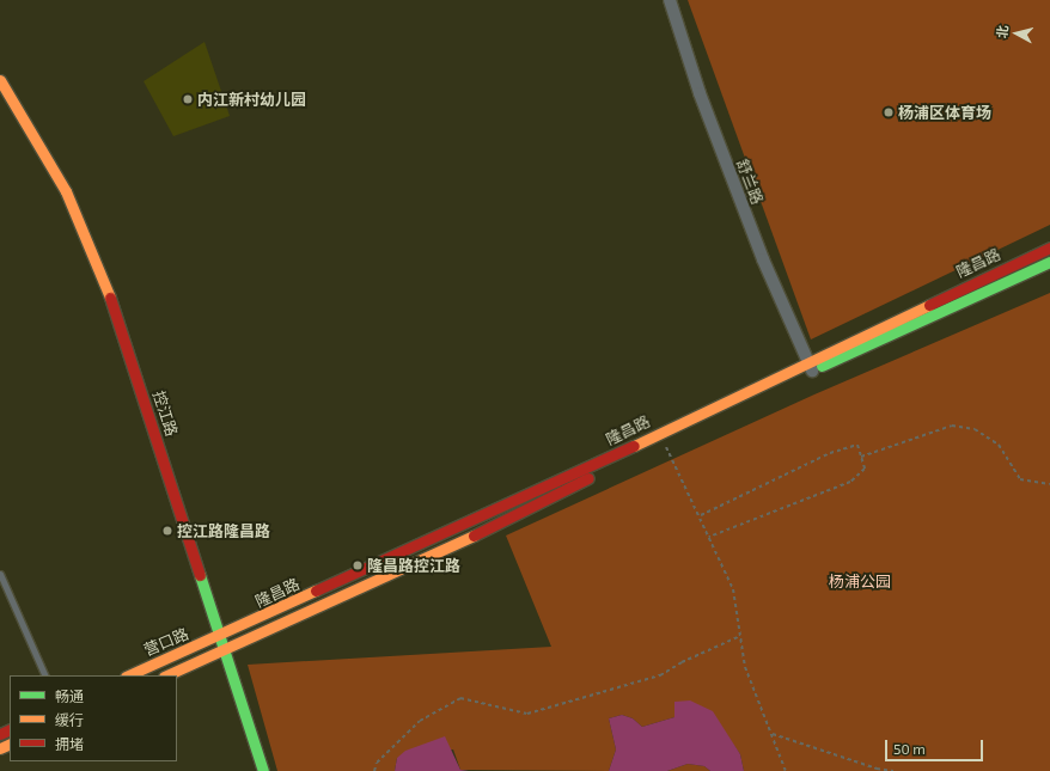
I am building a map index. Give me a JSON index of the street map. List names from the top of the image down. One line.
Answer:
{"streets":{"main road":["隆昌路","控江路","营口路"],"street":["舒兰路"]},"crossings":[["舒兰路","隆昌路"],["隆昌路","控江路"],["隆昌路","营口路"],["控江路","营口路"]],"parks":["杨浦公园"],"places":["内江新村幼儿园","杨浦区体育场","控江路隆昌路","隆昌路控江路"],"legend":["畅通","缓行","拥堵"],"scale_bar":"50 m","north":"left"}
